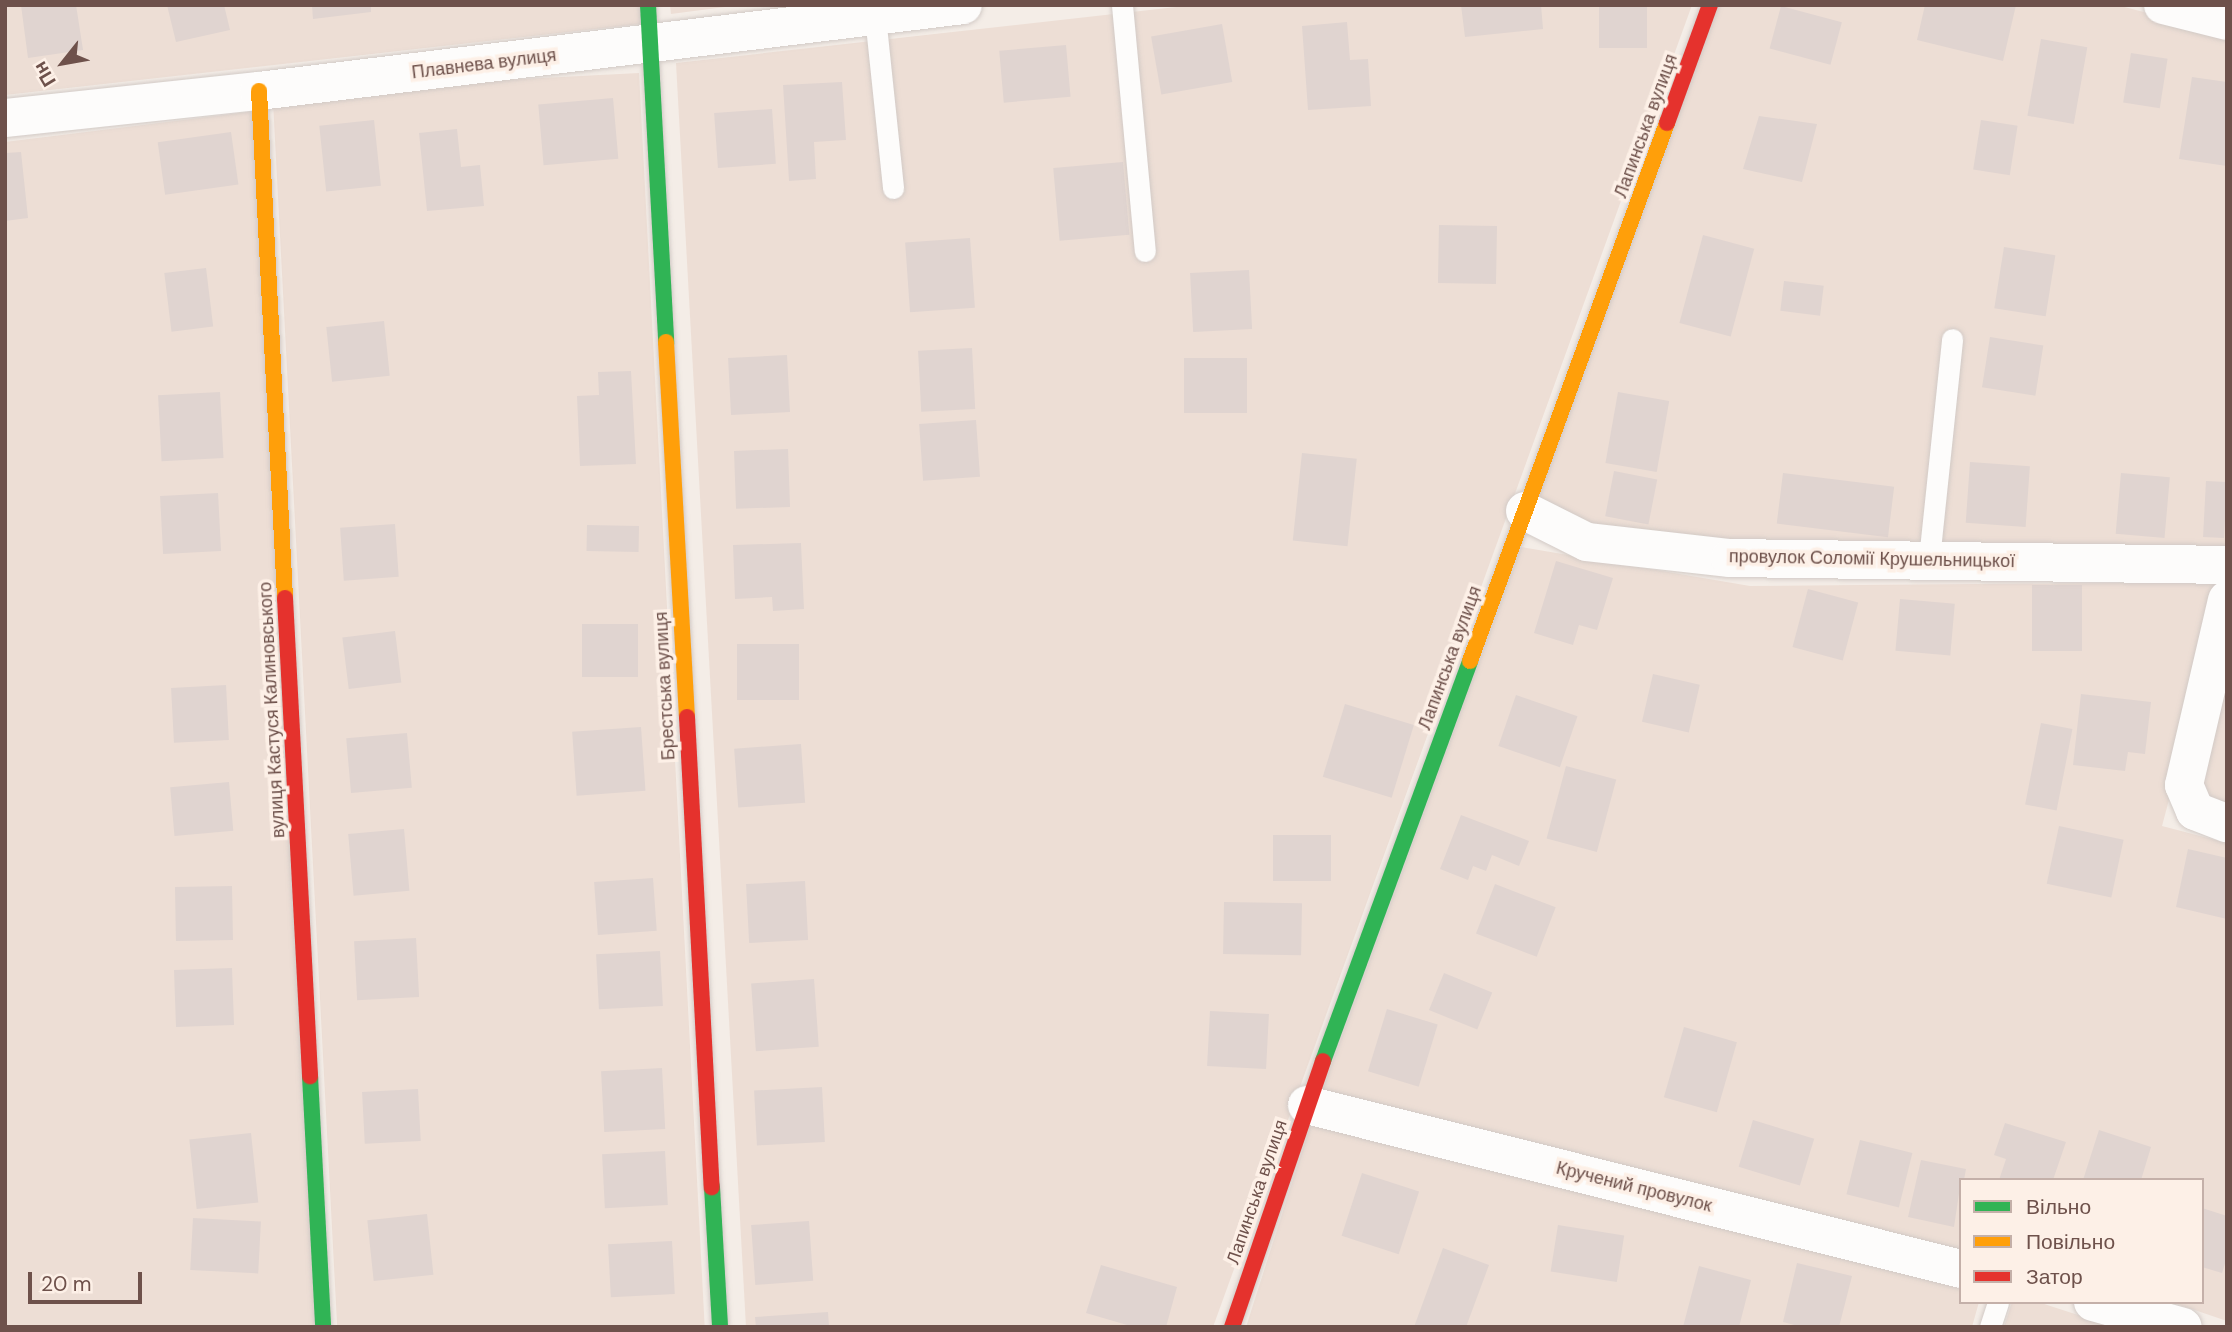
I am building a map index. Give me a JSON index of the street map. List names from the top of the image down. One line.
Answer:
{"streets":{"street":["Плавнева вулиця","Лапинська вулиця","провулок Соломії Крушельницької","Брестська вулиця","вулиця Кастуся Калиновського","Кручений провулок"]},"crossings":[["Плавнева вулиця","Брестська вулиця"],["Плавнева вулиця","вулиця Кастуся Калиновського"],["Лапинська вулиця","провулок Соломії Крушельницької"],["Лапинська вулиця","Кручений провулок"]],"legend":["Вільно","Повільно","Затор"],"scale_bar":"20 m","north":"bottom left"}
